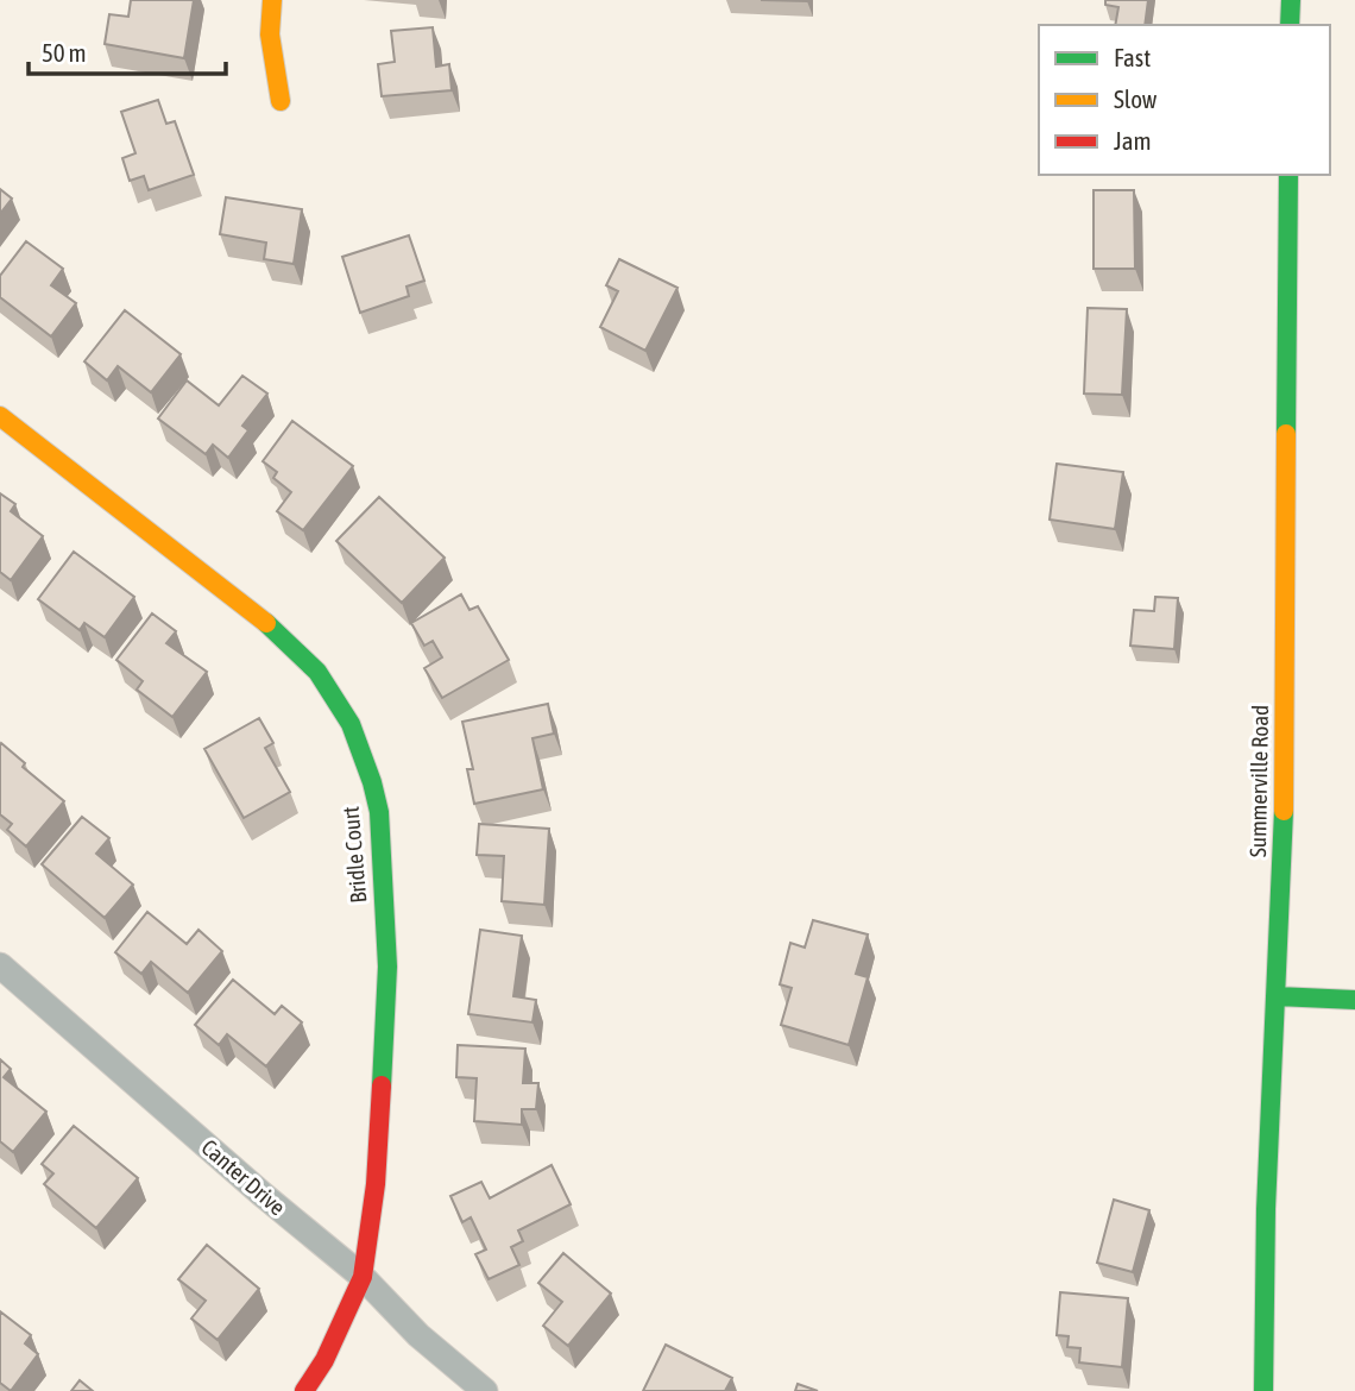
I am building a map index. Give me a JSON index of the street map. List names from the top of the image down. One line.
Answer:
{"streets":{"street":["Summerville Road","Bridle Court","Canter Drive"]},"crossings":[["Bridle Court","Canter Drive"]],"legend":["Fast","Slow","Jam"],"scale_bar":"50 m"}
